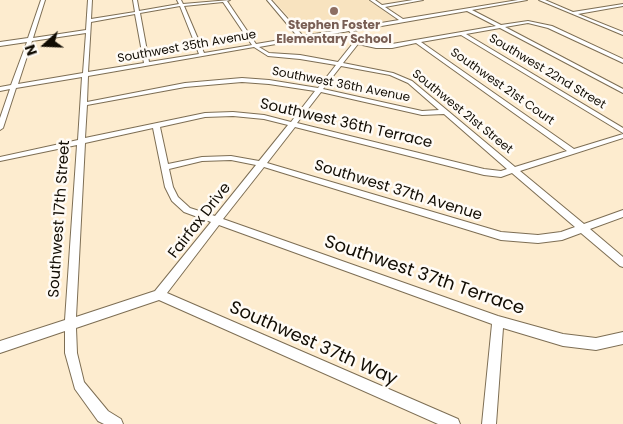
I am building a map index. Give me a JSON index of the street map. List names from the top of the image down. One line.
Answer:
{"streets":{"street":["Southwest 35th Avenue","Southwest 22nd Street","Southwest 36th Avenue","Southwest 21st Court","Southwest 21st Street","Southwest 36th Terrace","Southwest 37th Avenue","Southwest 17th Street","Fairfax Drive","Southwest 37th Terrace","Southwest 37th Way"]},"crossings":[["Southwest 35th Avenue","Southwest 21st Street"],["Southwest 35th Avenue","Southwest 17th Street"],["Southwest 36th Avenue","Southwest 21st Street"],["Southwest 36th Avenue","Southwest 17th Street"],["Southwest 36th Avenue","Fairfax Drive"],["Southwest 21st Court","Southwest 36th Terrace"],["Southwest 21st Street","Southwest 36th Terrace"],["Southwest 21st Street","Southwest 37th Avenue"],["Southwest 21st Street","Fairfax Drive"],["Southwest 36th Terrace","Southwest 17th Street"],["Southwest 36th Terrace","Fairfax Drive"],["Southwest 36th Terrace","Southwest 37th Terrace"],["Southwest 37th Avenue","Fairfax Drive"],["Southwest 37th Avenue","Southwest 37th Terrace"],["Fairfax Drive","Southwest 37th Terrace"],["Fairfax Drive","Southwest 37th Way"]],"places":["Stephen Foster Elementary School"],"north":"left"}
